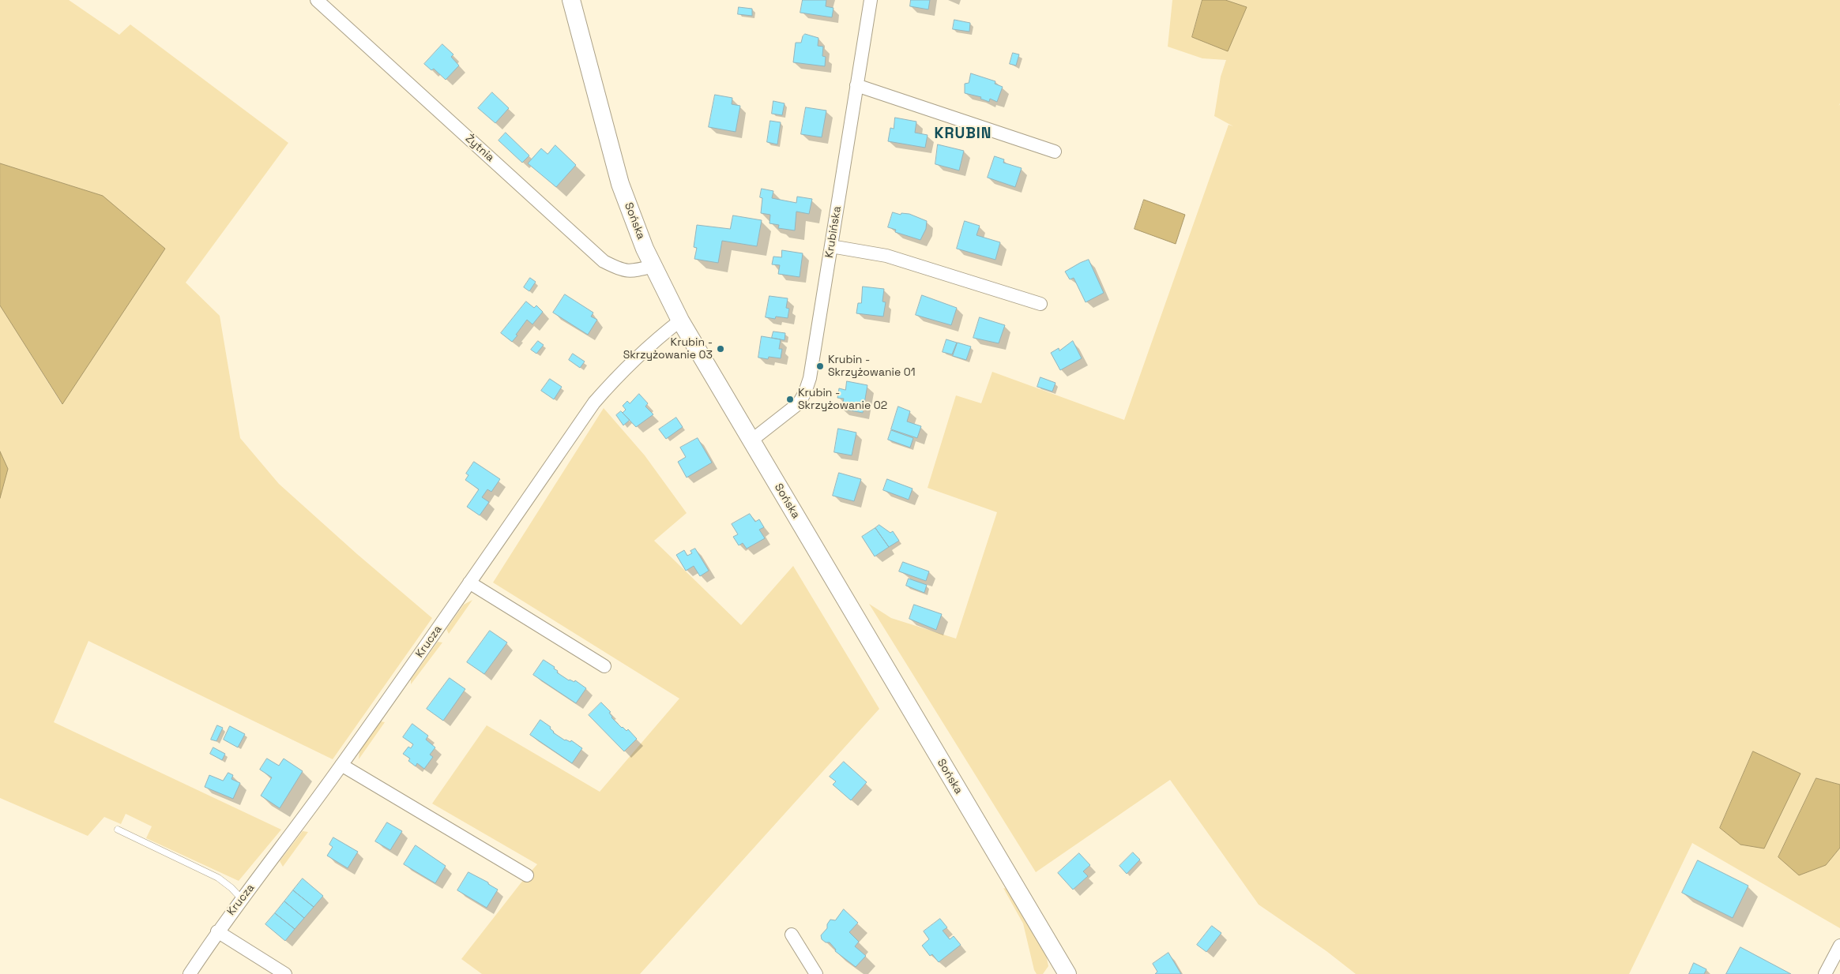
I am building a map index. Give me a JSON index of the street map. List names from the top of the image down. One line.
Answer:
{"streets":{"street":["Żytnia","Sońska","Krubińska","Krucza"]},"crossings":[["Żytnia","Sońska"],["Sońska","Krubińska"],["Sońska","Krucza"]],"districts":["KRUBIN"],"places":["Krubin - Skrzyżowanie 03","Krubin - Skrzyżowanie 01","Krubin - Skrzyżowanie 02"]}
